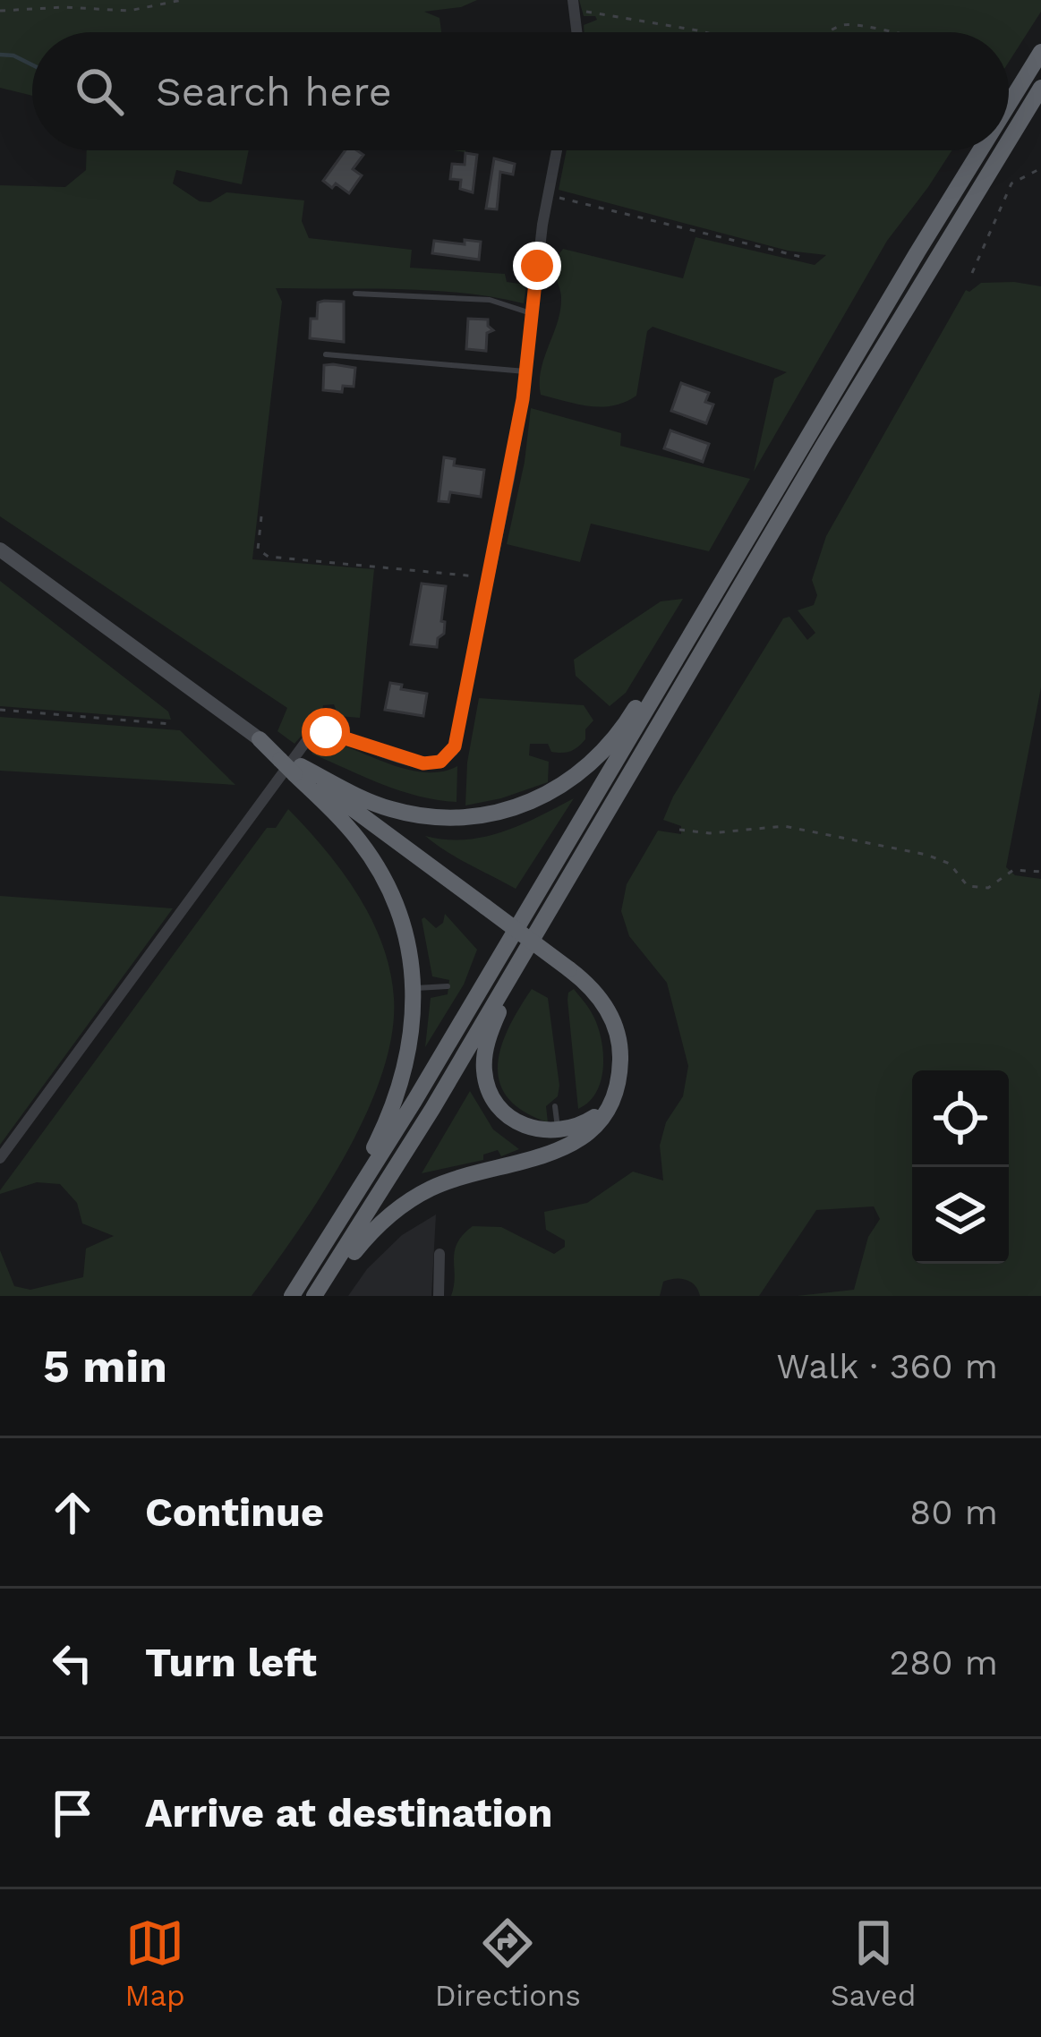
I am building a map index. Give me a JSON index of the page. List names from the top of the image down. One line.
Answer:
{"page":{"search":"Search here","heading":["5 min","Walk · 360 m"],"list":[["Continue","80 m"],["Turn left","280 m"],"Arrive at destination"],"nav":["Map","Directions","Saved"]}}
